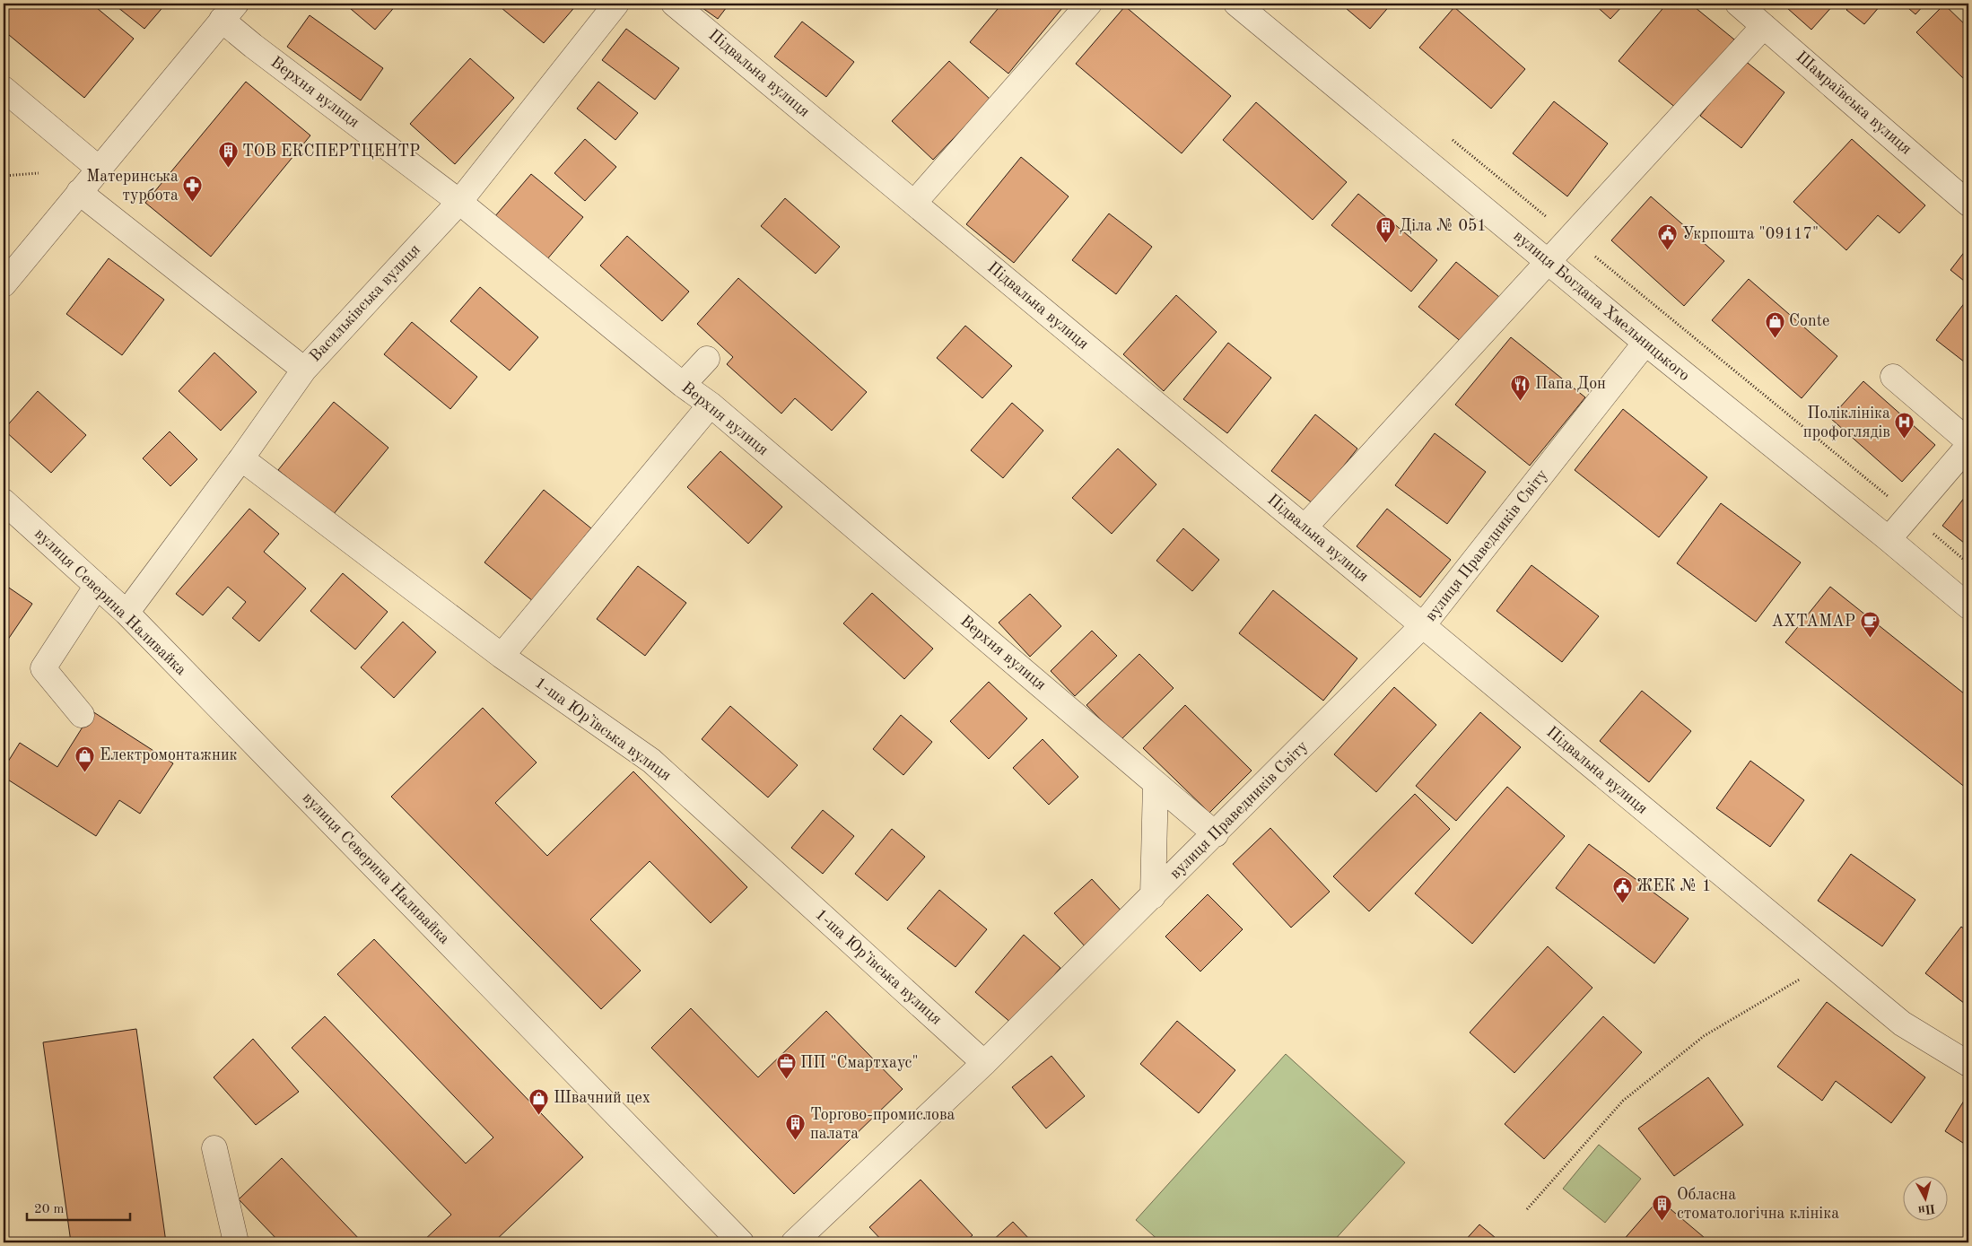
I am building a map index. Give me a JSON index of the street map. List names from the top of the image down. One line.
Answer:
{"streets":{"street":["Підвальна вулиця","Верхня вулиця","Шамраївська вулиця","Васильківська вулиця","вулиця Богдана Хмельницького","вулиця Праведників Світу","вулиця Северина Наливайка","1-ша Юрʼївська вулиця"]},"crossings":[["Підвальна вулиця","вулиця Праведників Світу"],["Верхня вулиця","Васильківська вулиця"],["Верхня вулиця","вулиця Праведників Світу"],["Васильківська вулиця","вулиця Северина Наливайка"],["Васильківська вулиця","1-ша Юрʼївська вулиця"],["вулиця Богдана Хмельницького","вулиця Праведників Світу"],["вулиця Праведників Світу","1-ша Юрʼївська вулиця"]],"places":{"building":["ТОВ ЕКСПЕРТЦЕНТР","Діла № 051","Торгово-промислова палата","Обласна стоматологічна клініка"],"pharmacy":["Материнська турбота"],"public building":["Укрпошта \"09117\"","ЖЕК № 1"],"shop":["Conte","Електромонтажник","Швачний цех"],"restaurant":["Папа Дон"],"hospital":["Поліклініка профоглядів"],"cafe":["АХТАМАР"],"office":["ПП \"Смартхаус\""]},"scale_bar":"20 m","north":"bottom"}
